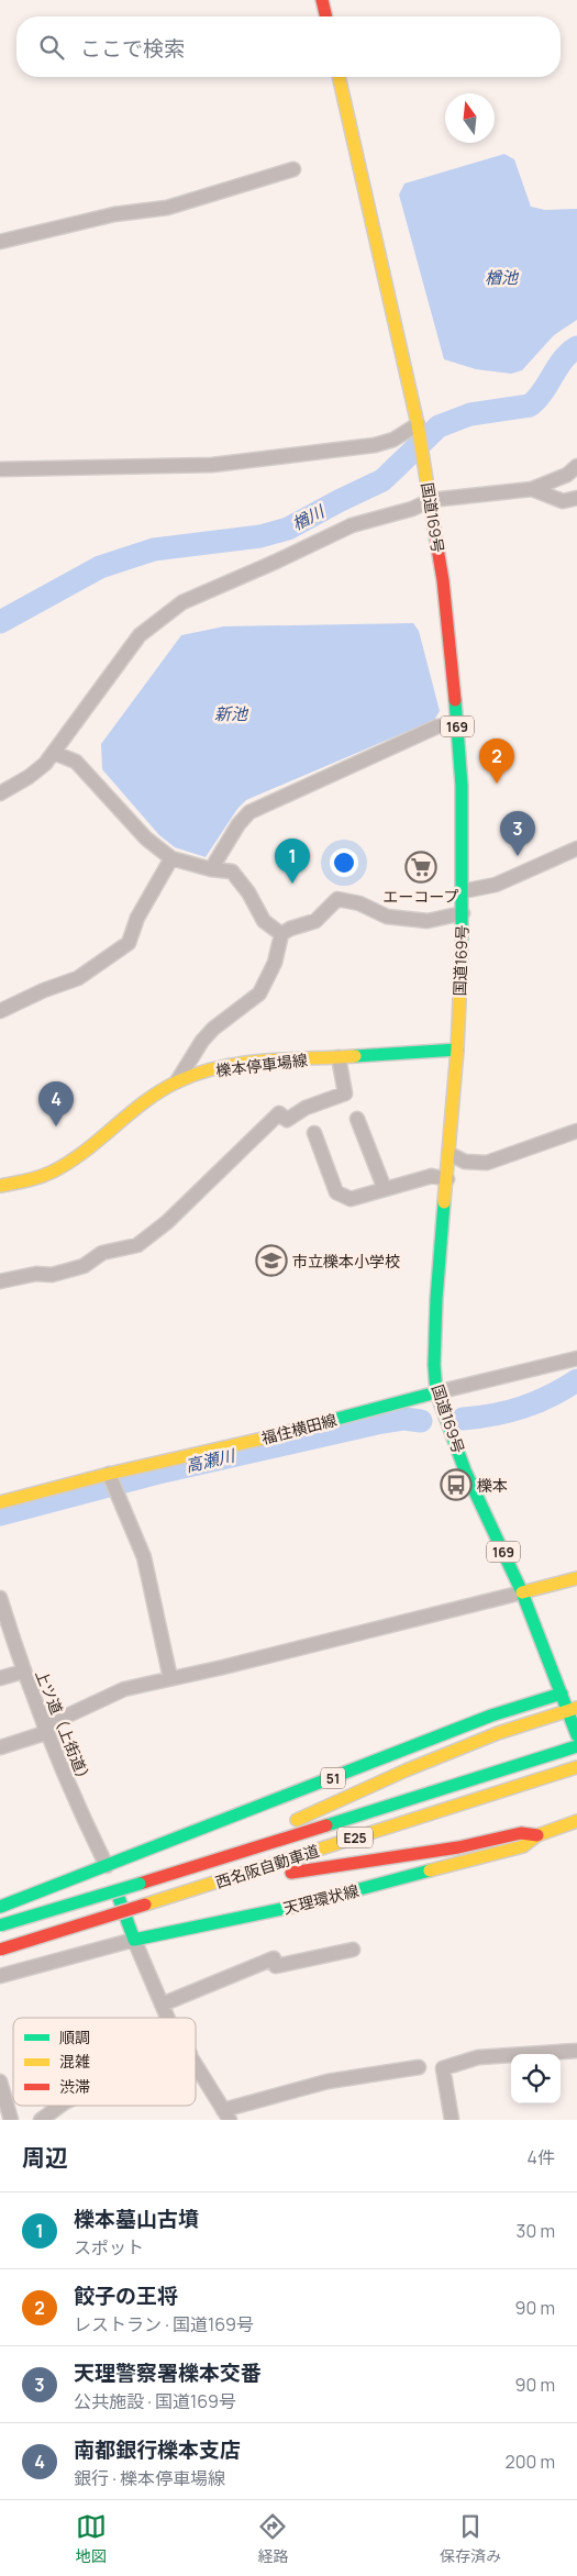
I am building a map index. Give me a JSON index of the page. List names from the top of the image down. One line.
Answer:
{"streets":{"main road":["国道169号","169","櫟本停車場線","福住横田線","51","E25","西名阪自動車道","天理環状線"],"street":["上ツ道（上街道）"]},"crossings":[["国道169号","櫟本停車場線"],["国道169号","福住横田線"],["国道169号","51"],["上ツ道（上街道）","51"]],"water":["楢池","楢川","新池","高瀬川"],"places":{"supermarket":["エーコープ"],"school or university":["市立櫟本小学校"],"bus stop":["櫟本"]},"legend":["順調","混雑","渋滞"],"north":"top","page":{"search":"ここで検索","pins":["2","3","1","4"],"heading":["周辺","4件"],"list":[{"mark":"1","name":"櫟本墓山古墳","note":"スポット","value":"30 m"},{"mark":"2","name":"餃子の王将","note":"レストラン · 国道169号","value":"90 m"},{"mark":"3","name":"天理警察署櫟本交番","note":"公共施設 · 国道169号","value":"90 m"},{"mark":"4","name":"南都銀行櫟本支店","note":"銀行 · 櫟本停車場線","value":"200 m"}],"nav":["地図","経路","保存済み"]}}
